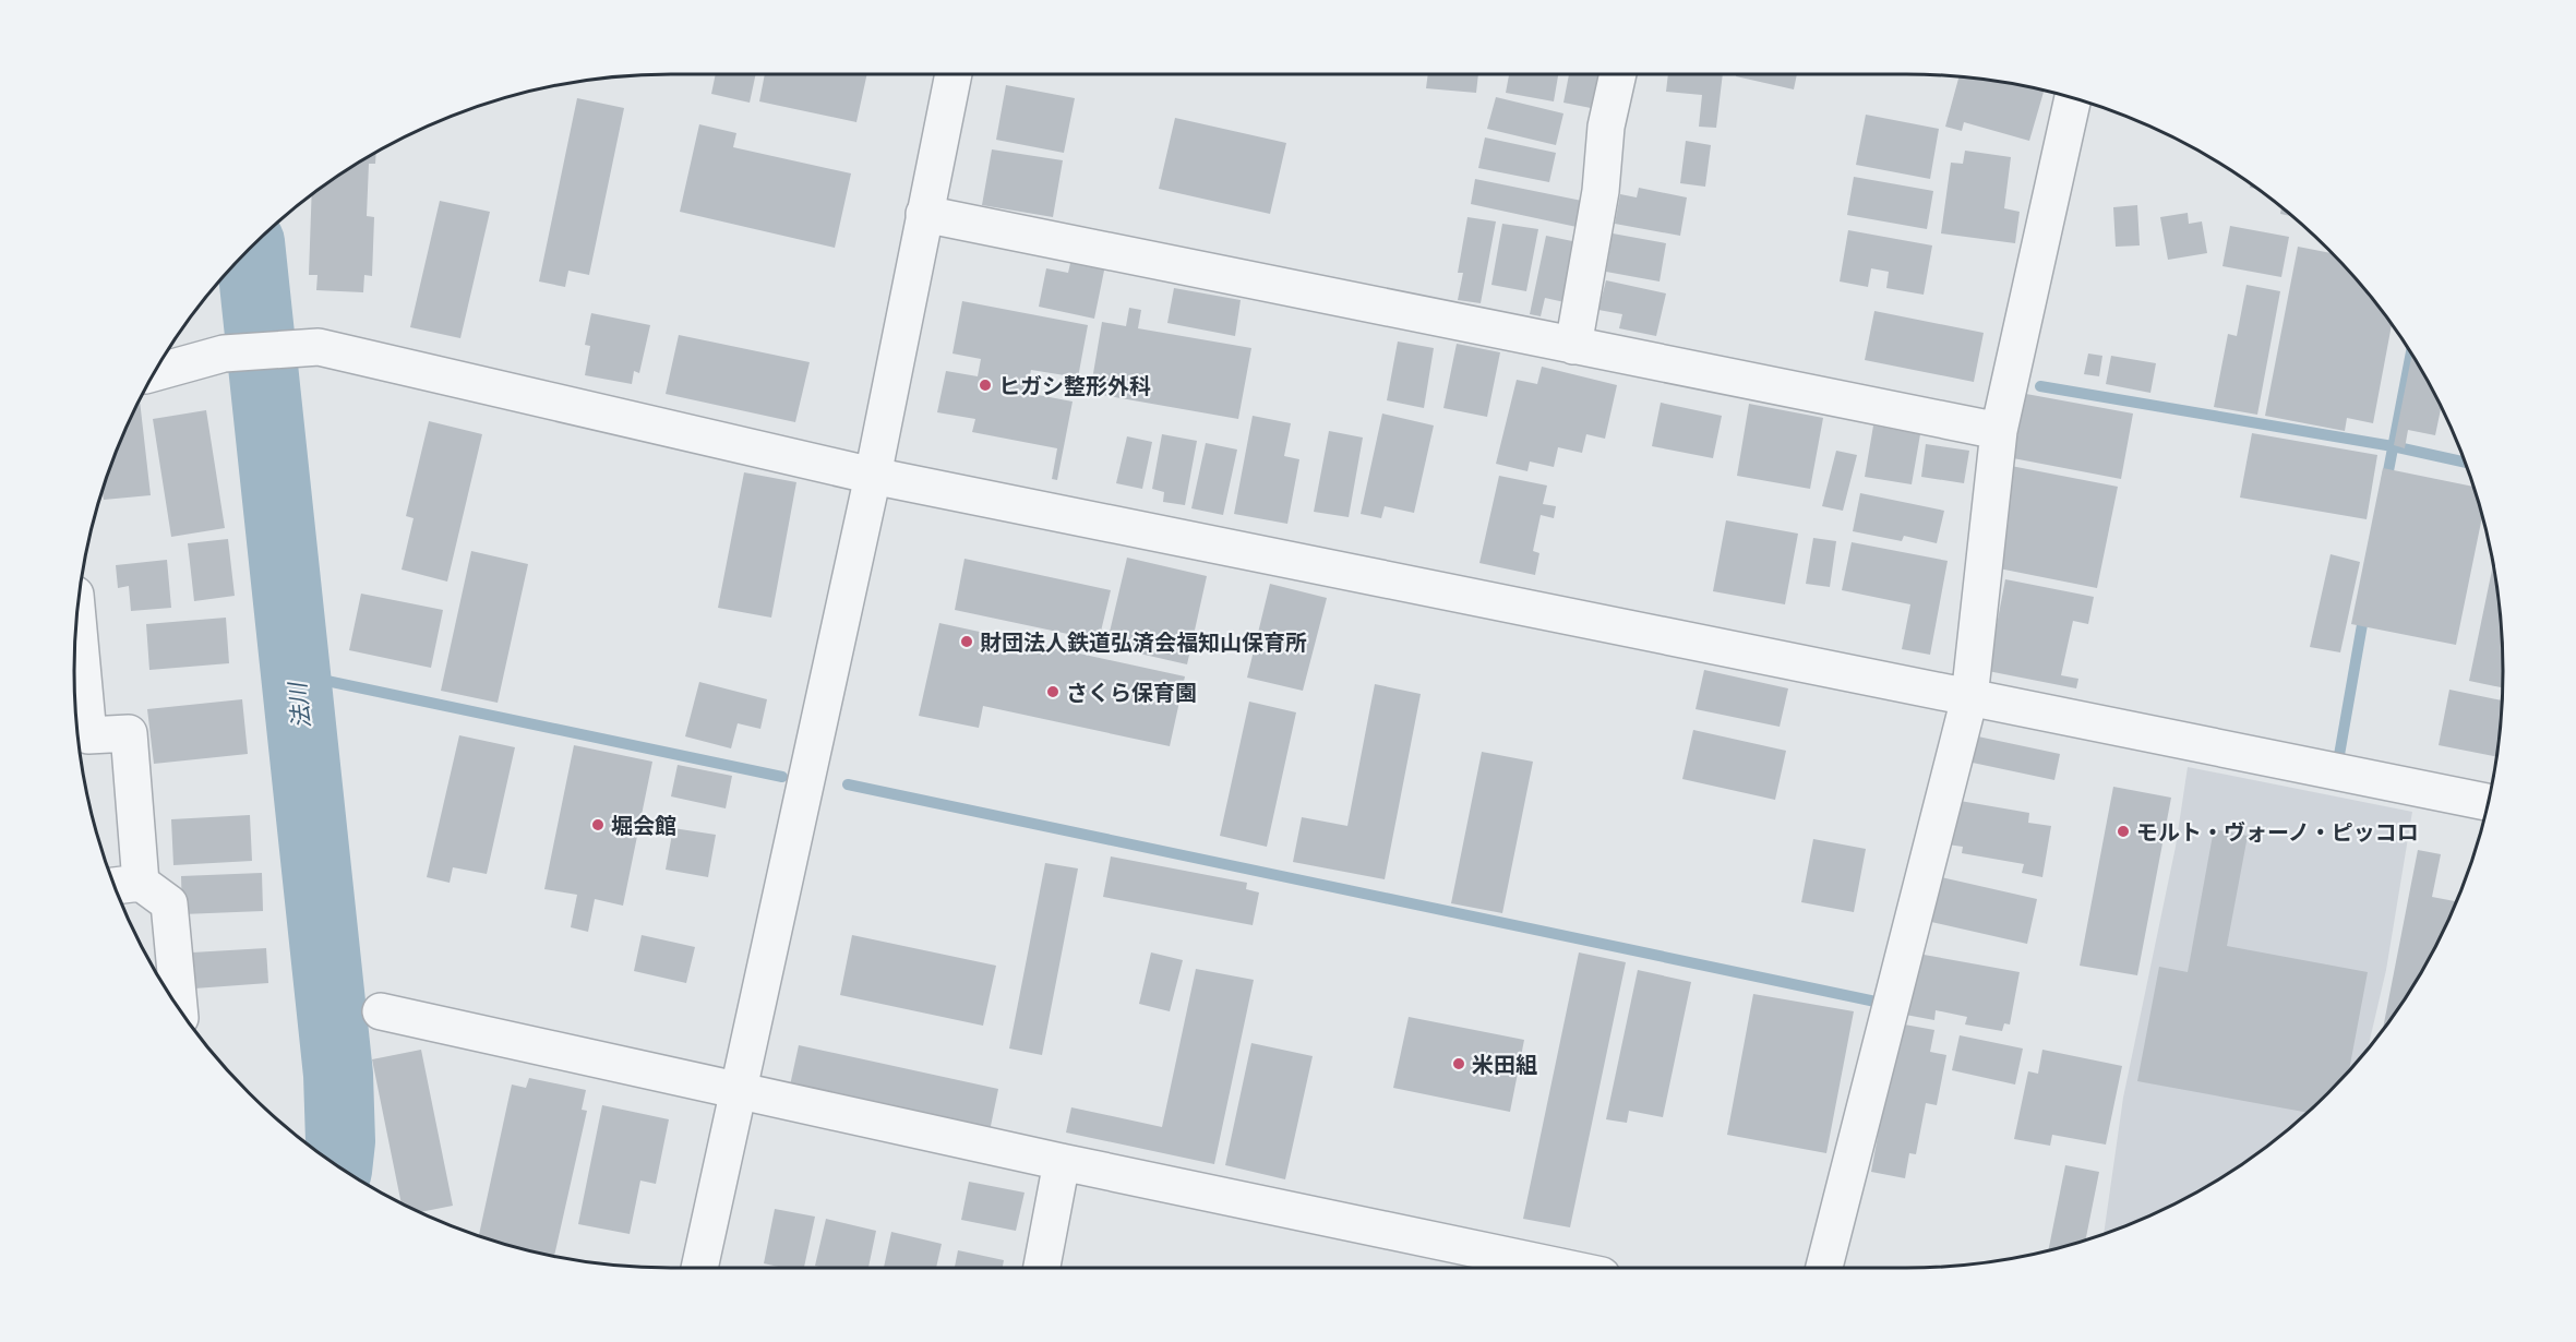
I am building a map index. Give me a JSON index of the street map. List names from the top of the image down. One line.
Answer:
{"water":["法川"],"places":["ヒガシ整形外科","財団法人鉄道弘済会福知山保育所","さくら保育園","堀会館","モルト・ヴォーノ・ピッコロ","米田組"]}
